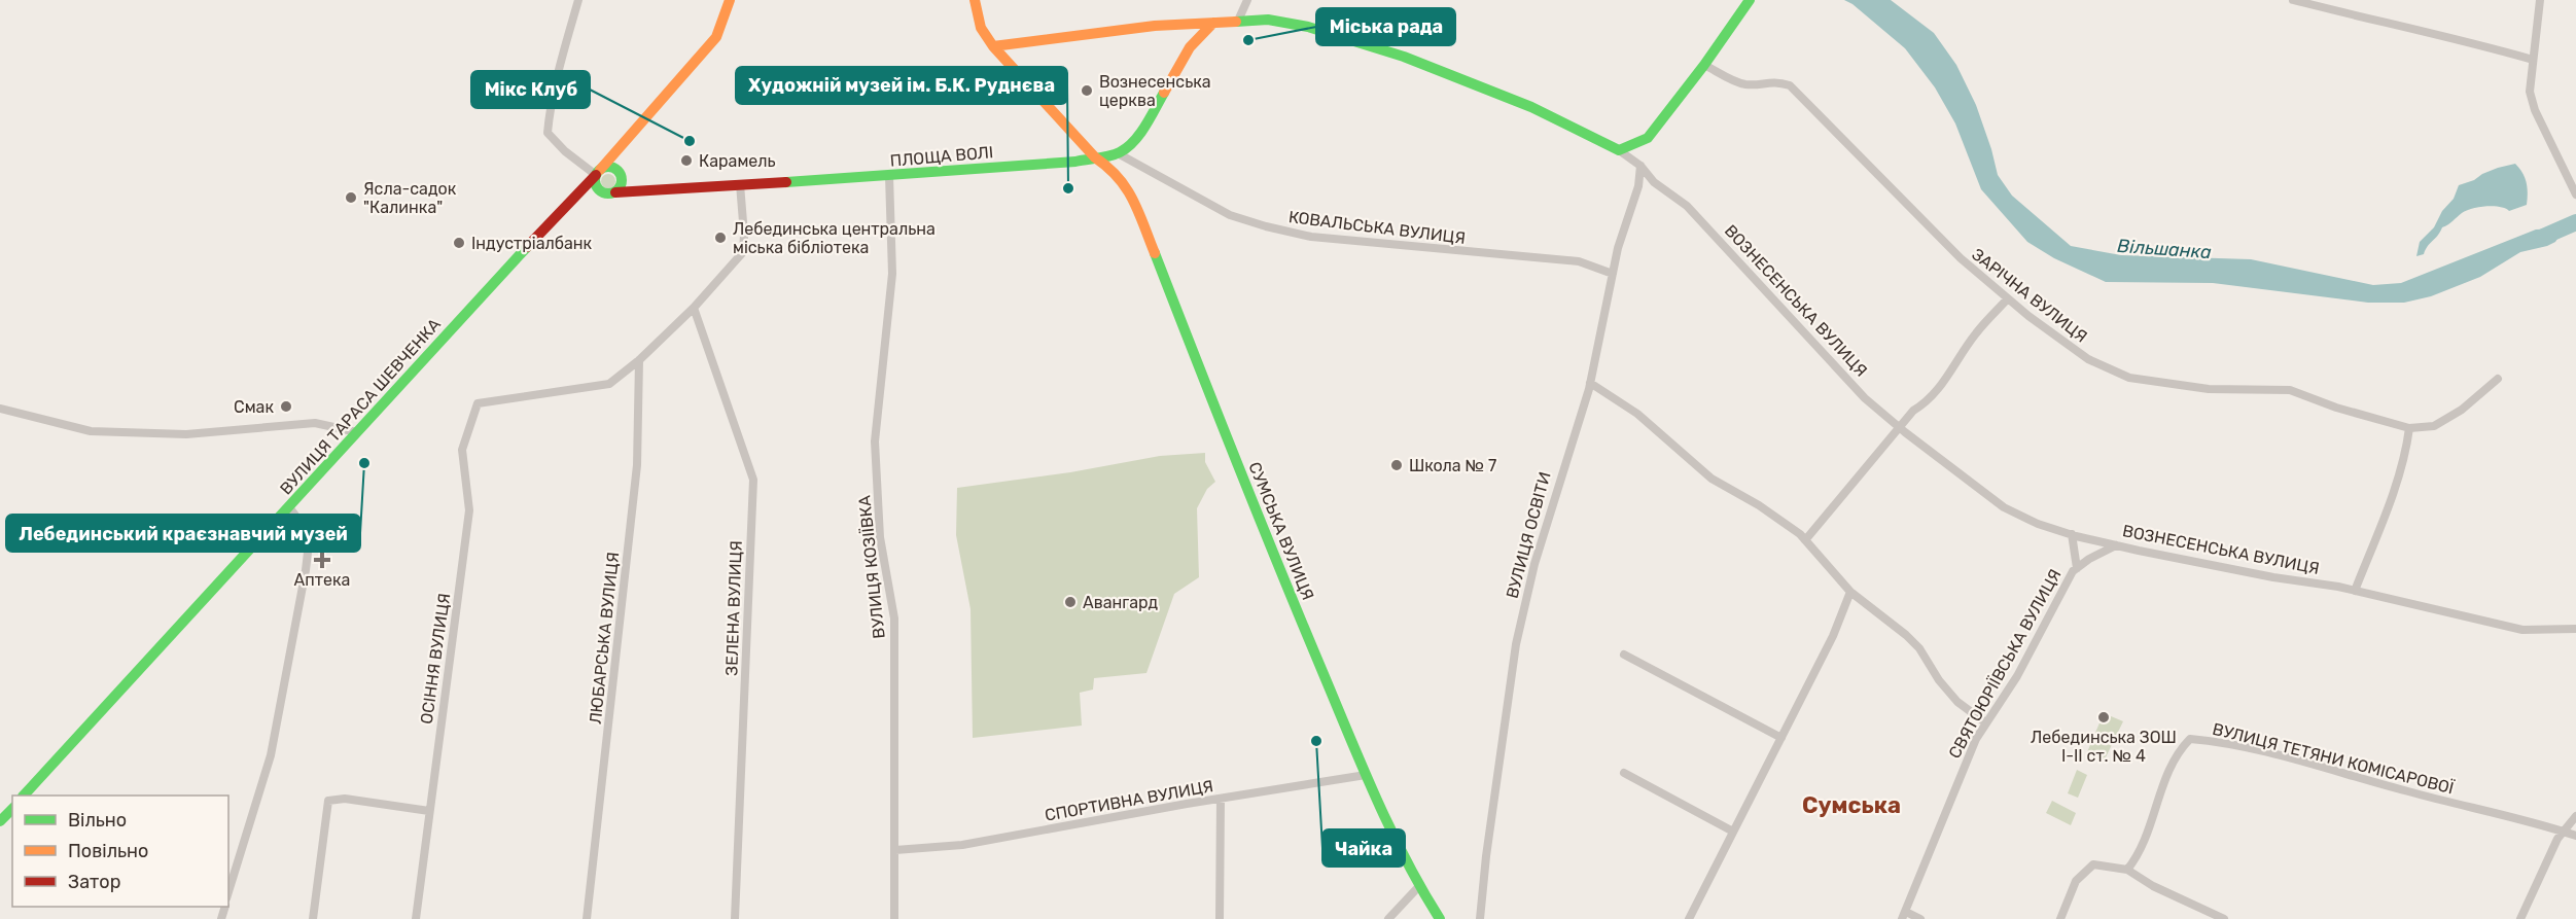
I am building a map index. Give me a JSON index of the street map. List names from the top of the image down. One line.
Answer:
{"streets":{"main road":["ПЛОЩА ВОЛІ","ВОЗНЕСЕНСЬКА ВУЛИЦЯ","ВУЛИЦЯ ТАРАСА ШЕВЧЕНКА","СУМСЬКА ВУЛИЦЯ"],"street":["КОВАЛЬСЬКА ВУЛИЦЯ","ЗАРІЧНА ВУЛИЦЯ","ВУЛИЦЯ ОСВІТИ","ВУЛИЦЯ КОЗІЇВКА","ЗЕЛЕНА ВУЛИЦЯ","ЛЮБАРСЬКА ВУЛИЦЯ","ОСІННЯ ВУЛИЦЯ","СВЯТОЮРІЇВСЬКА ВУЛИЦЯ","ВУЛИЦЯ ТЕТЯНИ КОМІСАРОВОЇ","СПОРТИВНА ВУЛИЦЯ"]},"crossings":[["ПЛОЩА ВОЛІ","КОВАЛЬСЬКА ВУЛИЦЯ"],["ПЛОЩА ВОЛІ","ВУЛИЦЯ ТАРАСА ШЕВЧЕНКА"],["ПЛОЩА ВОЛІ","СУМСЬКА ВУЛИЦЯ"],["ПЛОЩА ВОЛІ","ВУЛИЦЯ КОЗІЇВКА"],["КОВАЛЬСЬКА ВУЛИЦЯ","ВУЛИЦЯ ОСВІТИ"],["ВОЗНЕСЕНСЬКА ВУЛИЦЯ","ВУЛИЦЯ ОСВІТИ"],["ВОЗНЕСЕНСЬКА ВУЛИЦЯ","СВЯТОЮРІЇВСЬКА ВУЛИЦЯ"],["СУМСЬКА ВУЛИЦЯ","СПОРТИВНА ВУЛИЦЯ"],["ВУЛИЦЯ КОЗІЇВКА","СПОРТИВНА ВУЛИЦЯ"],["ЛЮБАРСЬКА ВУЛИЦЯ","ОСІННЯ ВУЛИЦЯ"]],"districts":["Сумська"],"water":["Вільшанка"],"places":{"other":["Міська рада","Вознесенська церква","Мікс Клуб","Карамель","Художній музей ім. Б.К. Руднєва","Ясла-садок \"Калинка\"","Лебединська центральна міська бібліотека","Індустріалбанк","Смак","Лебединський краєзнавчий музей","Школа № 7","Авангард","Лебединська ЗОШ І-ІІ ст. № 4","Чайка"],"health":["Аптека"]},"legend":["Вільно","Повільно","Затор"]}
